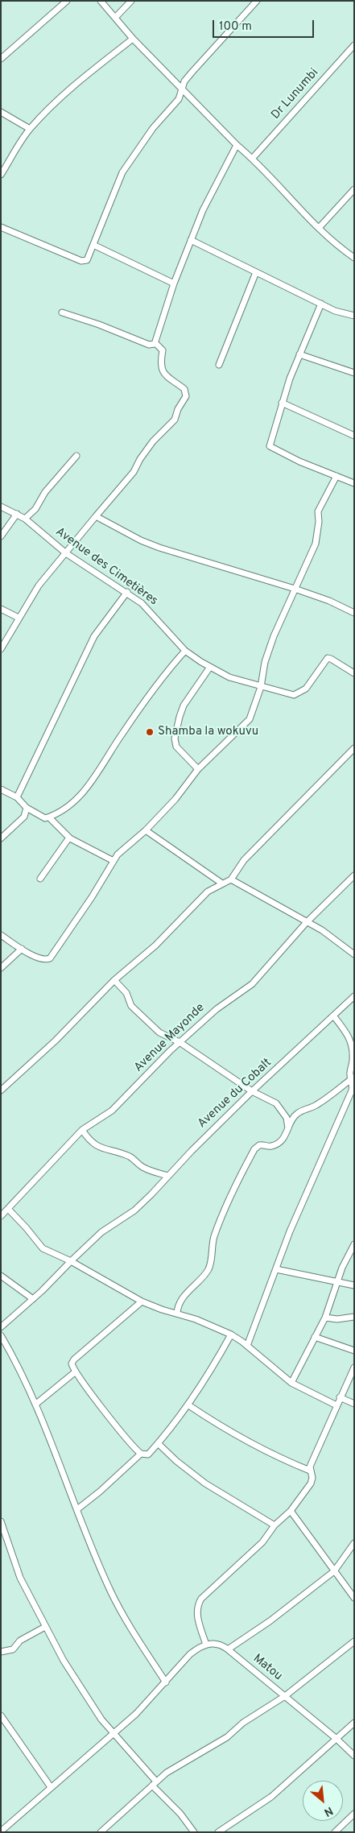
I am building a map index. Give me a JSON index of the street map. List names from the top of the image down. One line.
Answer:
{"streets":{"street":["Dr Lunumbi","Avenue des Cimetières","Avenue Mayonde","Avenue du Cobalt","Matou"]},"places":["Shamba la wokuvu"],"scale_bar":"100 m","north":"bottom right"}
